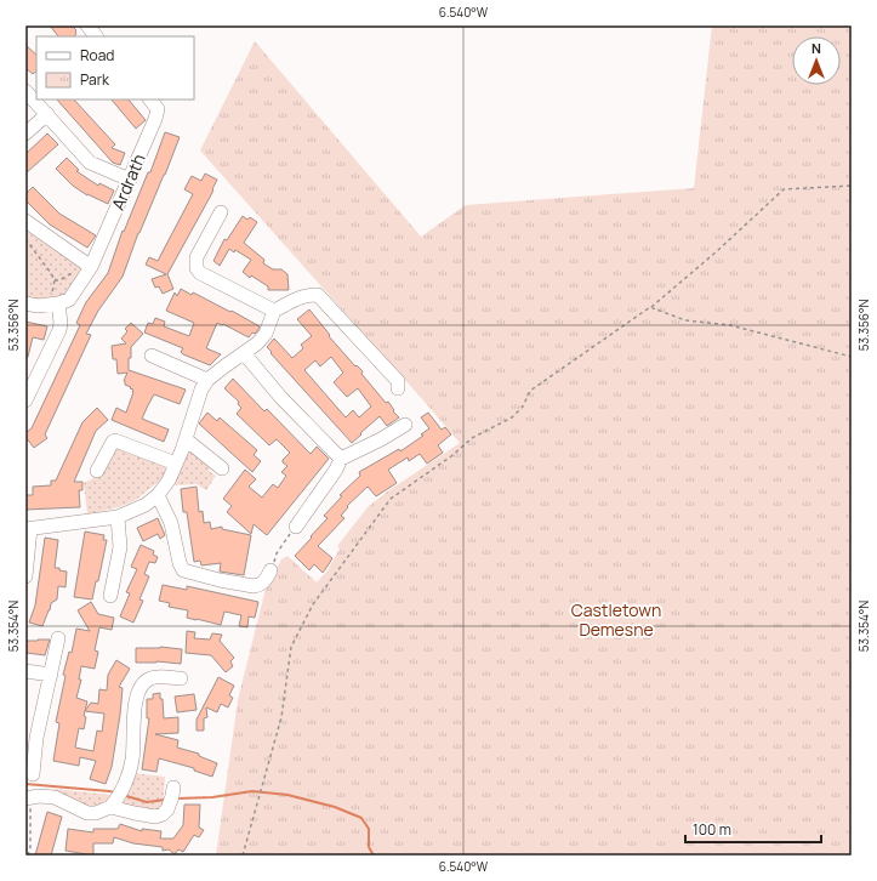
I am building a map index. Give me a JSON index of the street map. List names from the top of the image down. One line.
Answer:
{"streets":{"street":["Ardrath"]},"parks":["Castletown Demesne"],"legend":["Road","Park"],"scale_bar":"100 m","north":"top","coordinates":["6.540°W","53.356°N","53.354°N"]}
